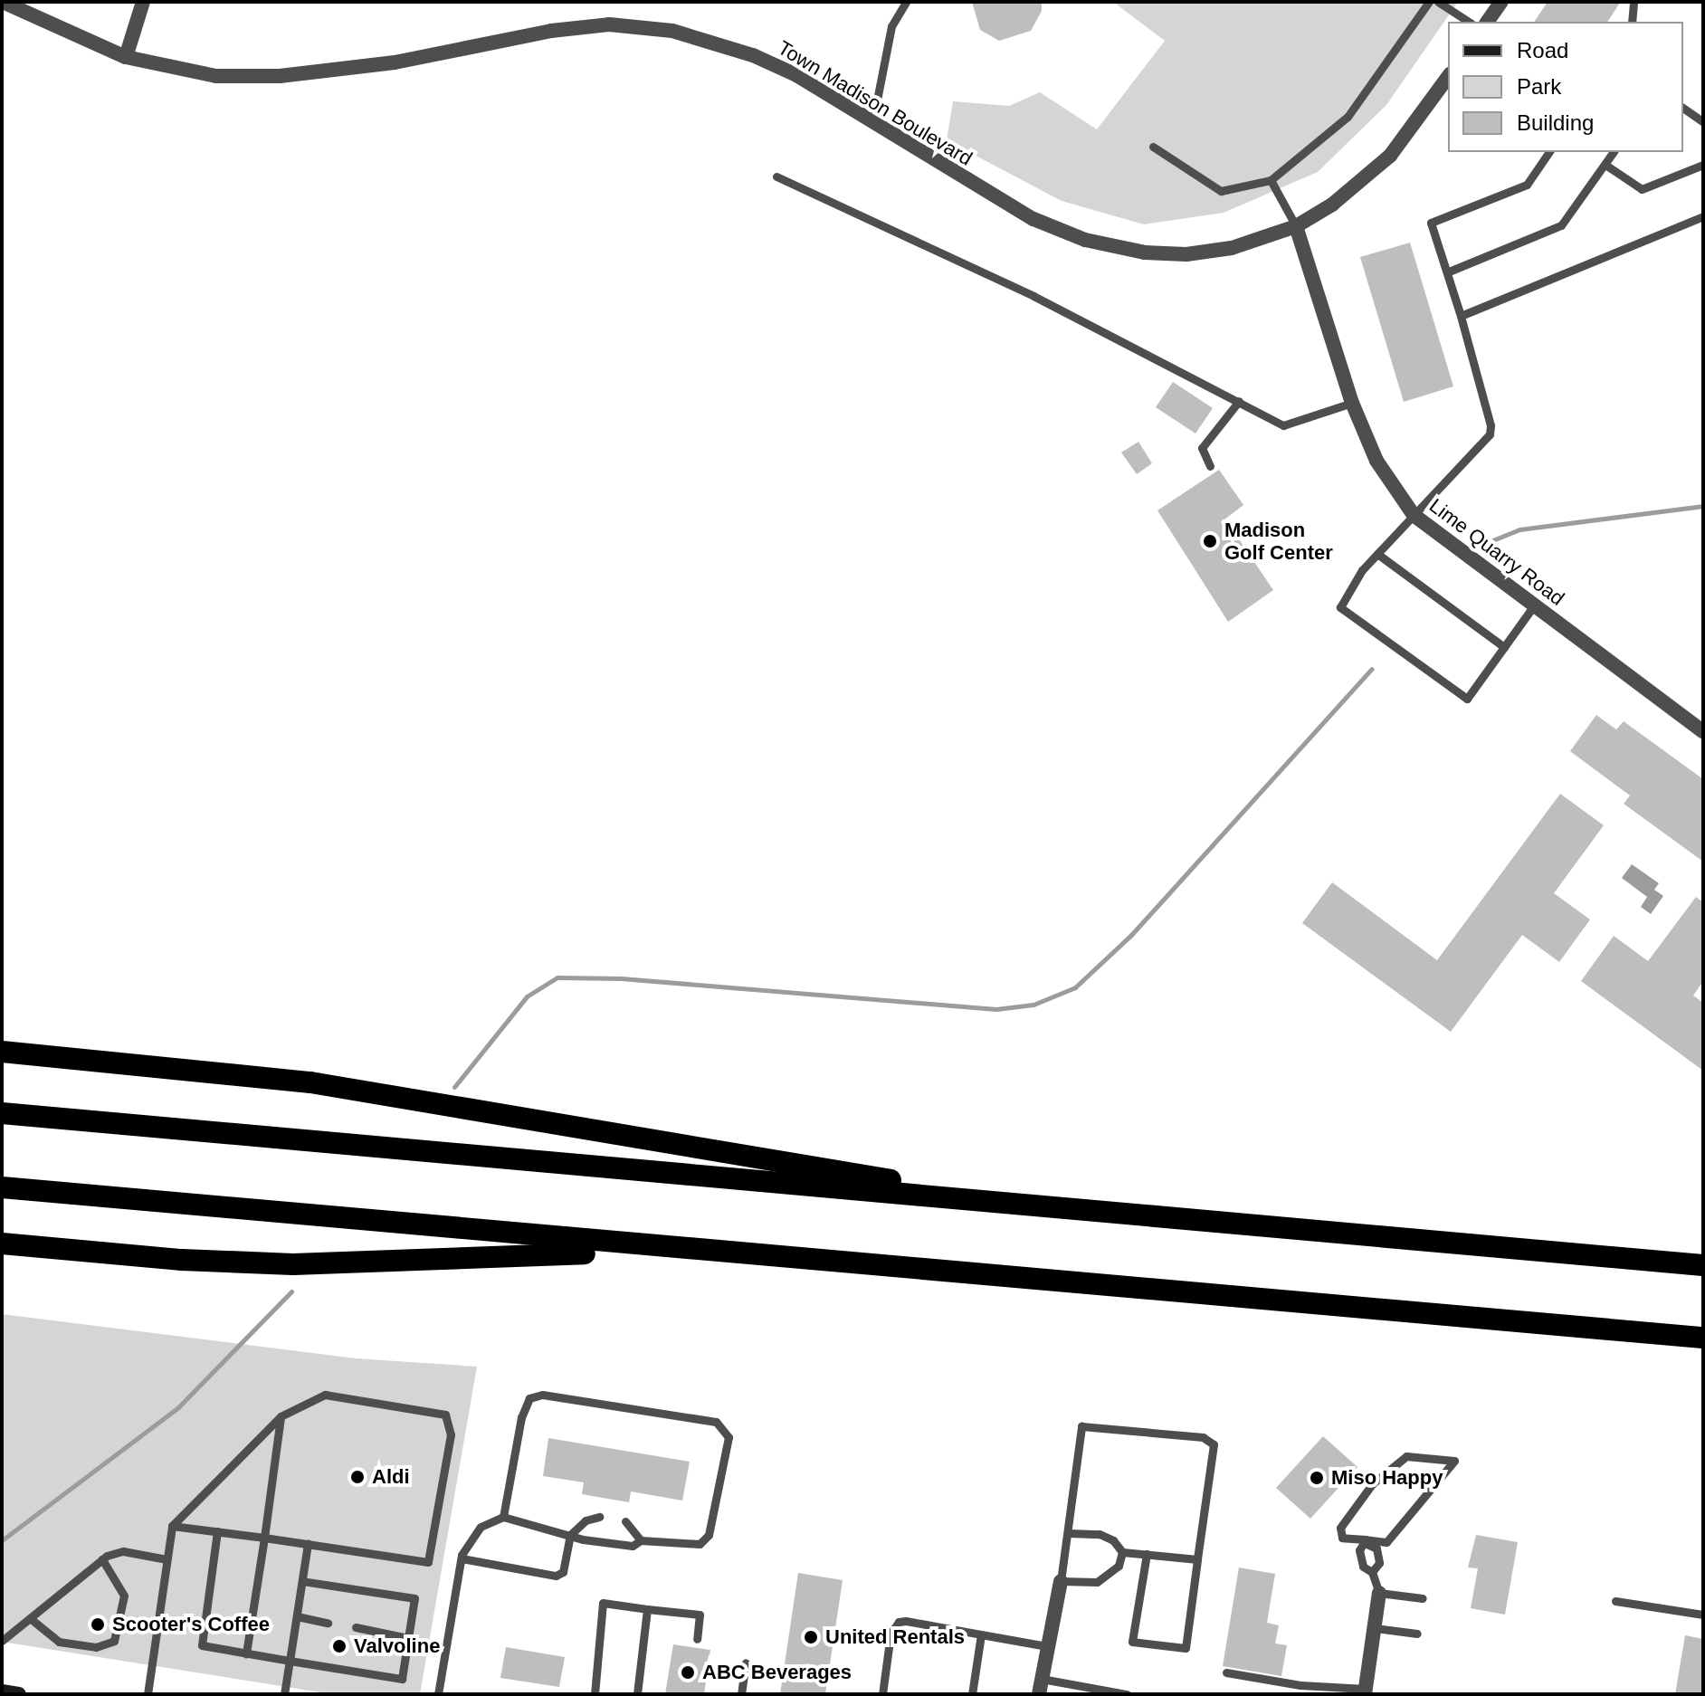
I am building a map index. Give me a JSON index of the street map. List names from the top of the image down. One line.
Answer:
{"streets":{"street":["Town Madison Boulevard","Lime Quarry Road"]},"crossings":[["Town Madison Boulevard","Lime Quarry Road"]],"places":["Madison Golf Center","Aldi","Miso Happy","Scooter's Coffee","United Rentals","Valvoline","ABC Beverages"],"legend":["Road","Park","Building"]}
